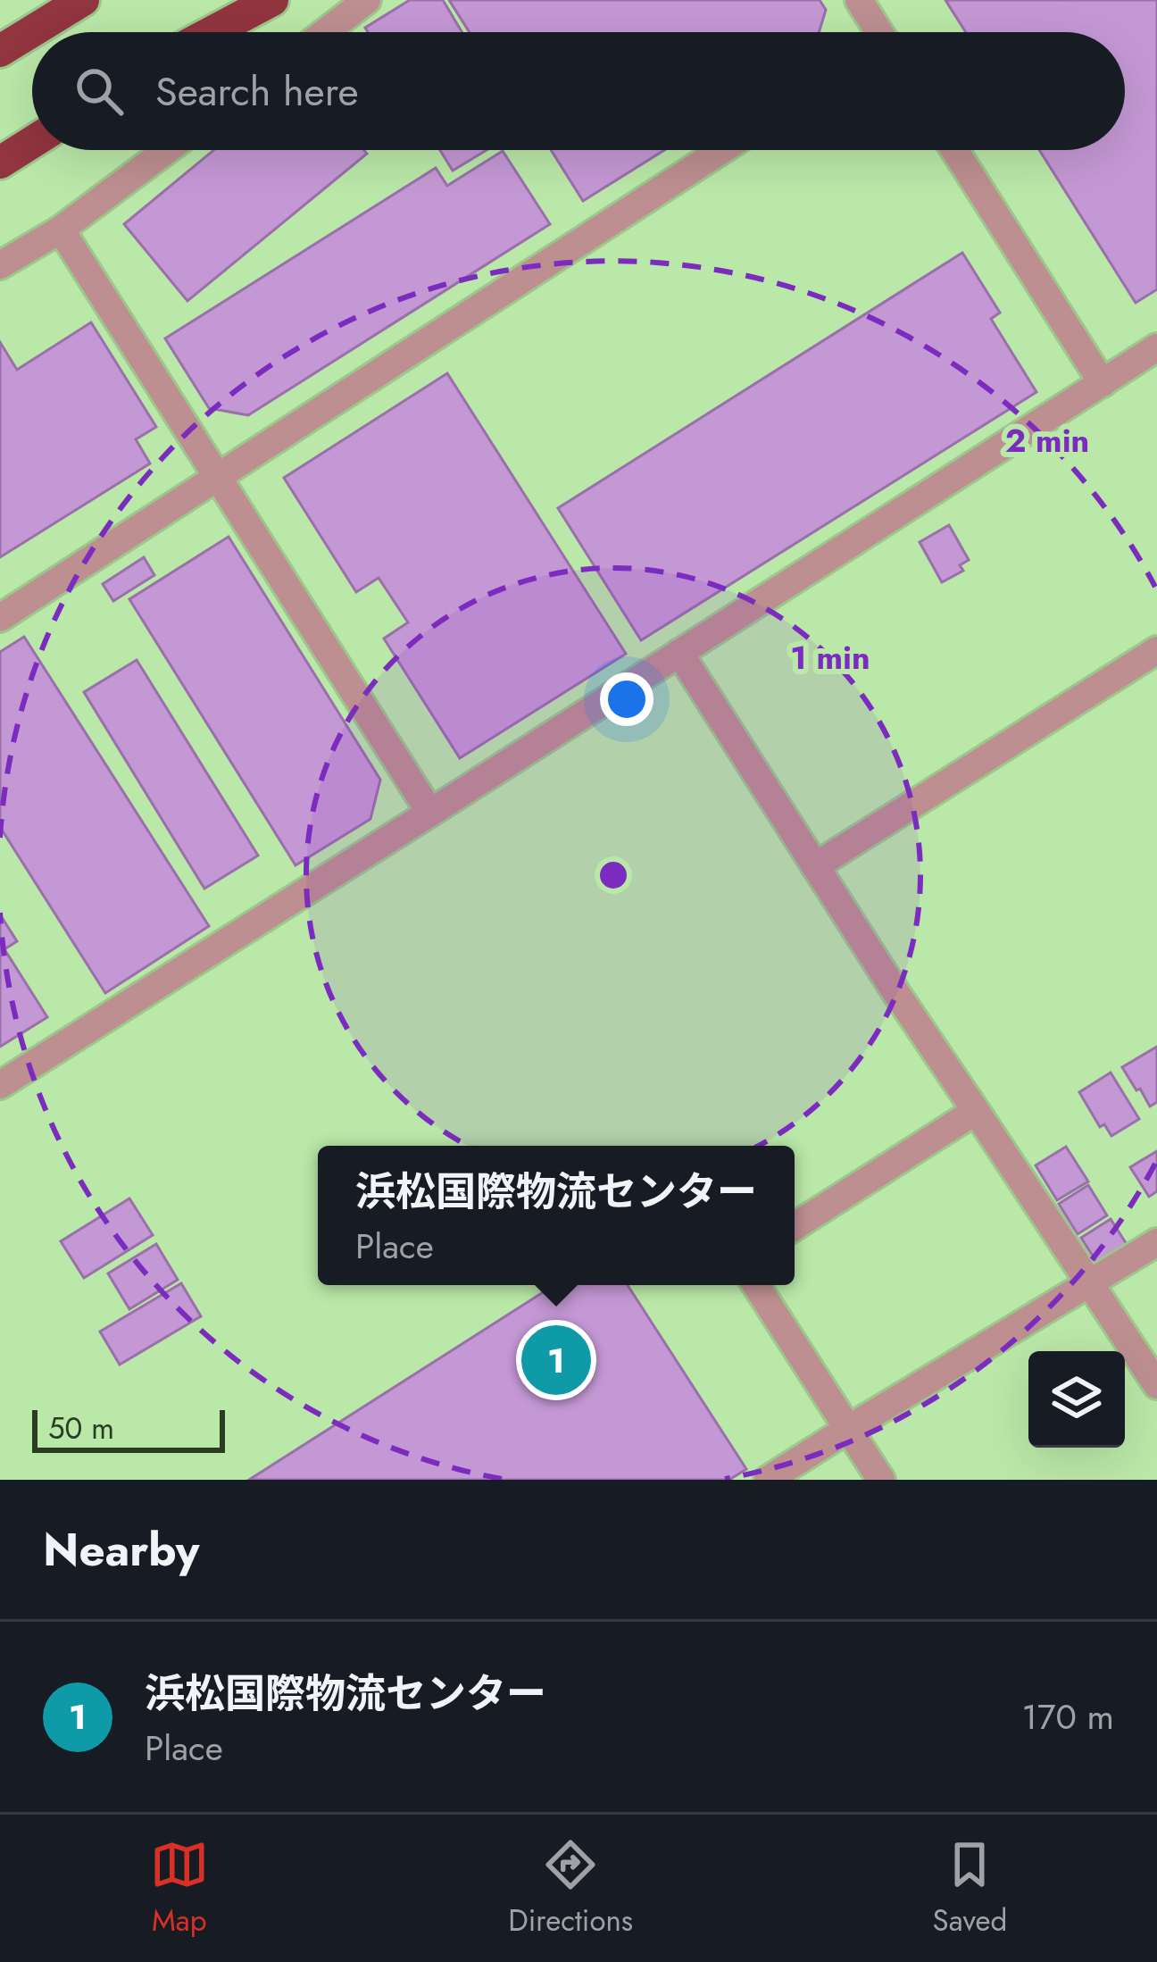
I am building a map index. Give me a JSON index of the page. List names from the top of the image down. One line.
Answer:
{"scale_bar":"50 m","page":{"search":"Search here","popup":["浜松国際物流センター","Place"],"pins":"1","scale":"50 m","heading":"Nearby","list":[{"mark":"1","name":"浜松国際物流センター","note":"Place","value":"170 m"}],"nav":["Map","Directions","Saved"]},"rings":["2 min","1 min"]}
